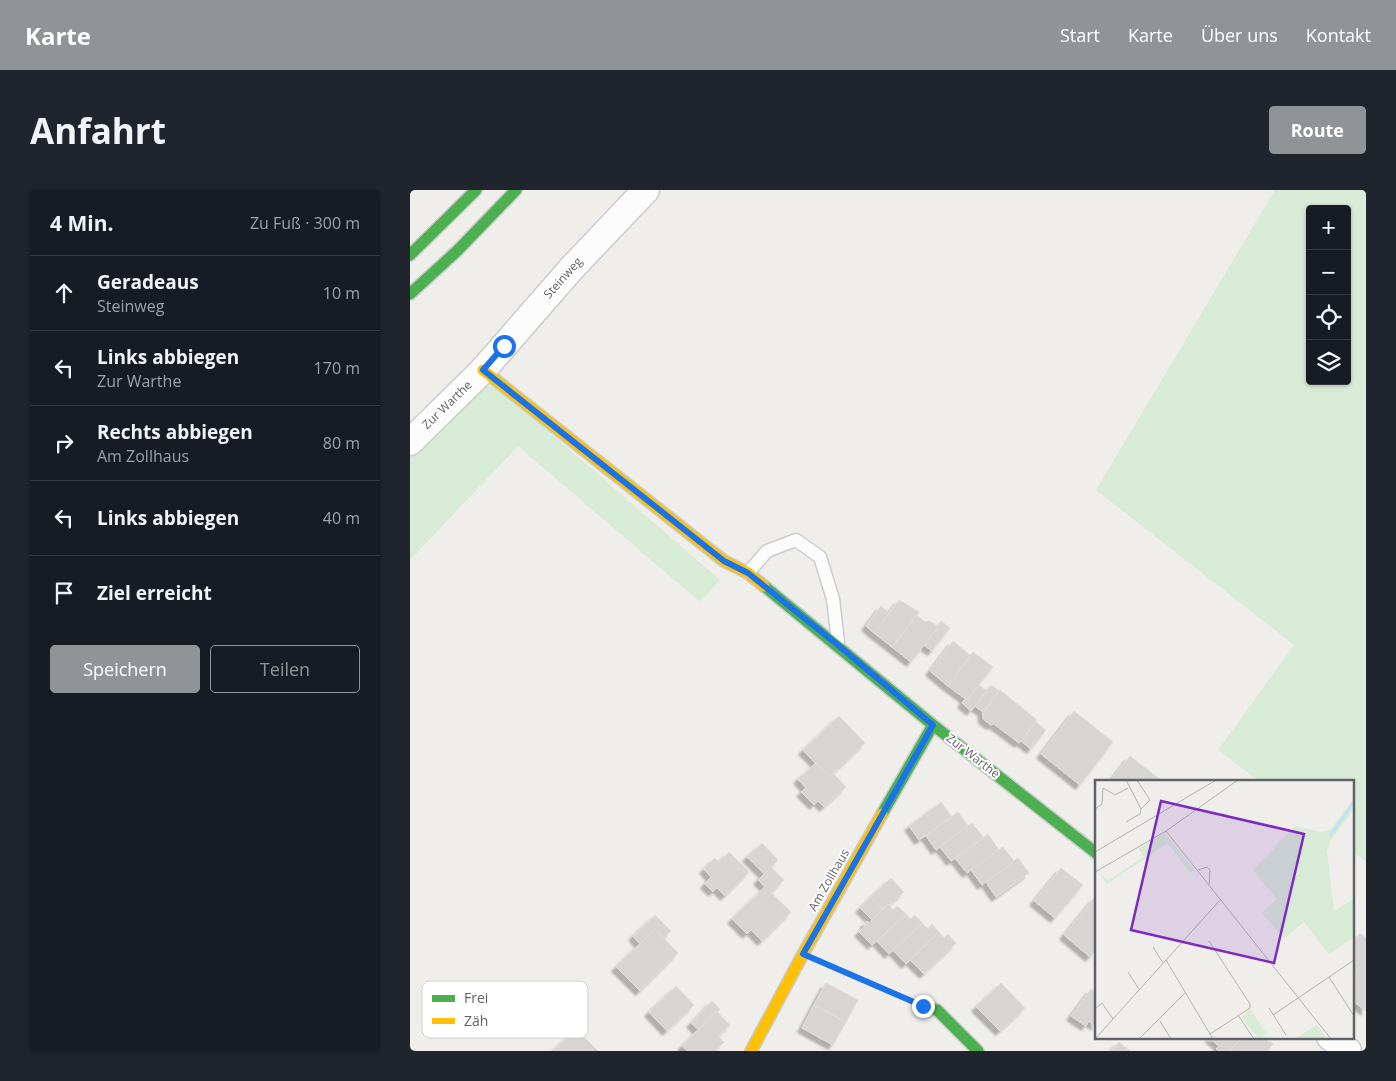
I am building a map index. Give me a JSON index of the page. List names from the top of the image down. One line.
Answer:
{"streets":{"main road":["Zur Warthe","Am Zollhaus"],"street":["Steinweg"]},"crossings":[["Steinweg","Zur Warthe"],["Zur Warthe","Am Zollhaus"]],"legend":["Frei","Zäh"],"page":{"header":"Karte","nav":["Start","Karte","Über uns","Kontakt"],"buttons":["Route",["Speichern","Teilen"]],"title":"Anfahrt","heading":["4 Min.","Zu Fuß · 300 m"],"map_buttons":["+","−"],"list":[["Geradeaus","Steinweg","10 m"],["Links abbiegen","Zur Warthe","170 m"],["Rechts abbiegen","Am Zollhaus","80 m"],["Links abbiegen","40 m"],"Ziel erreicht"]}}
